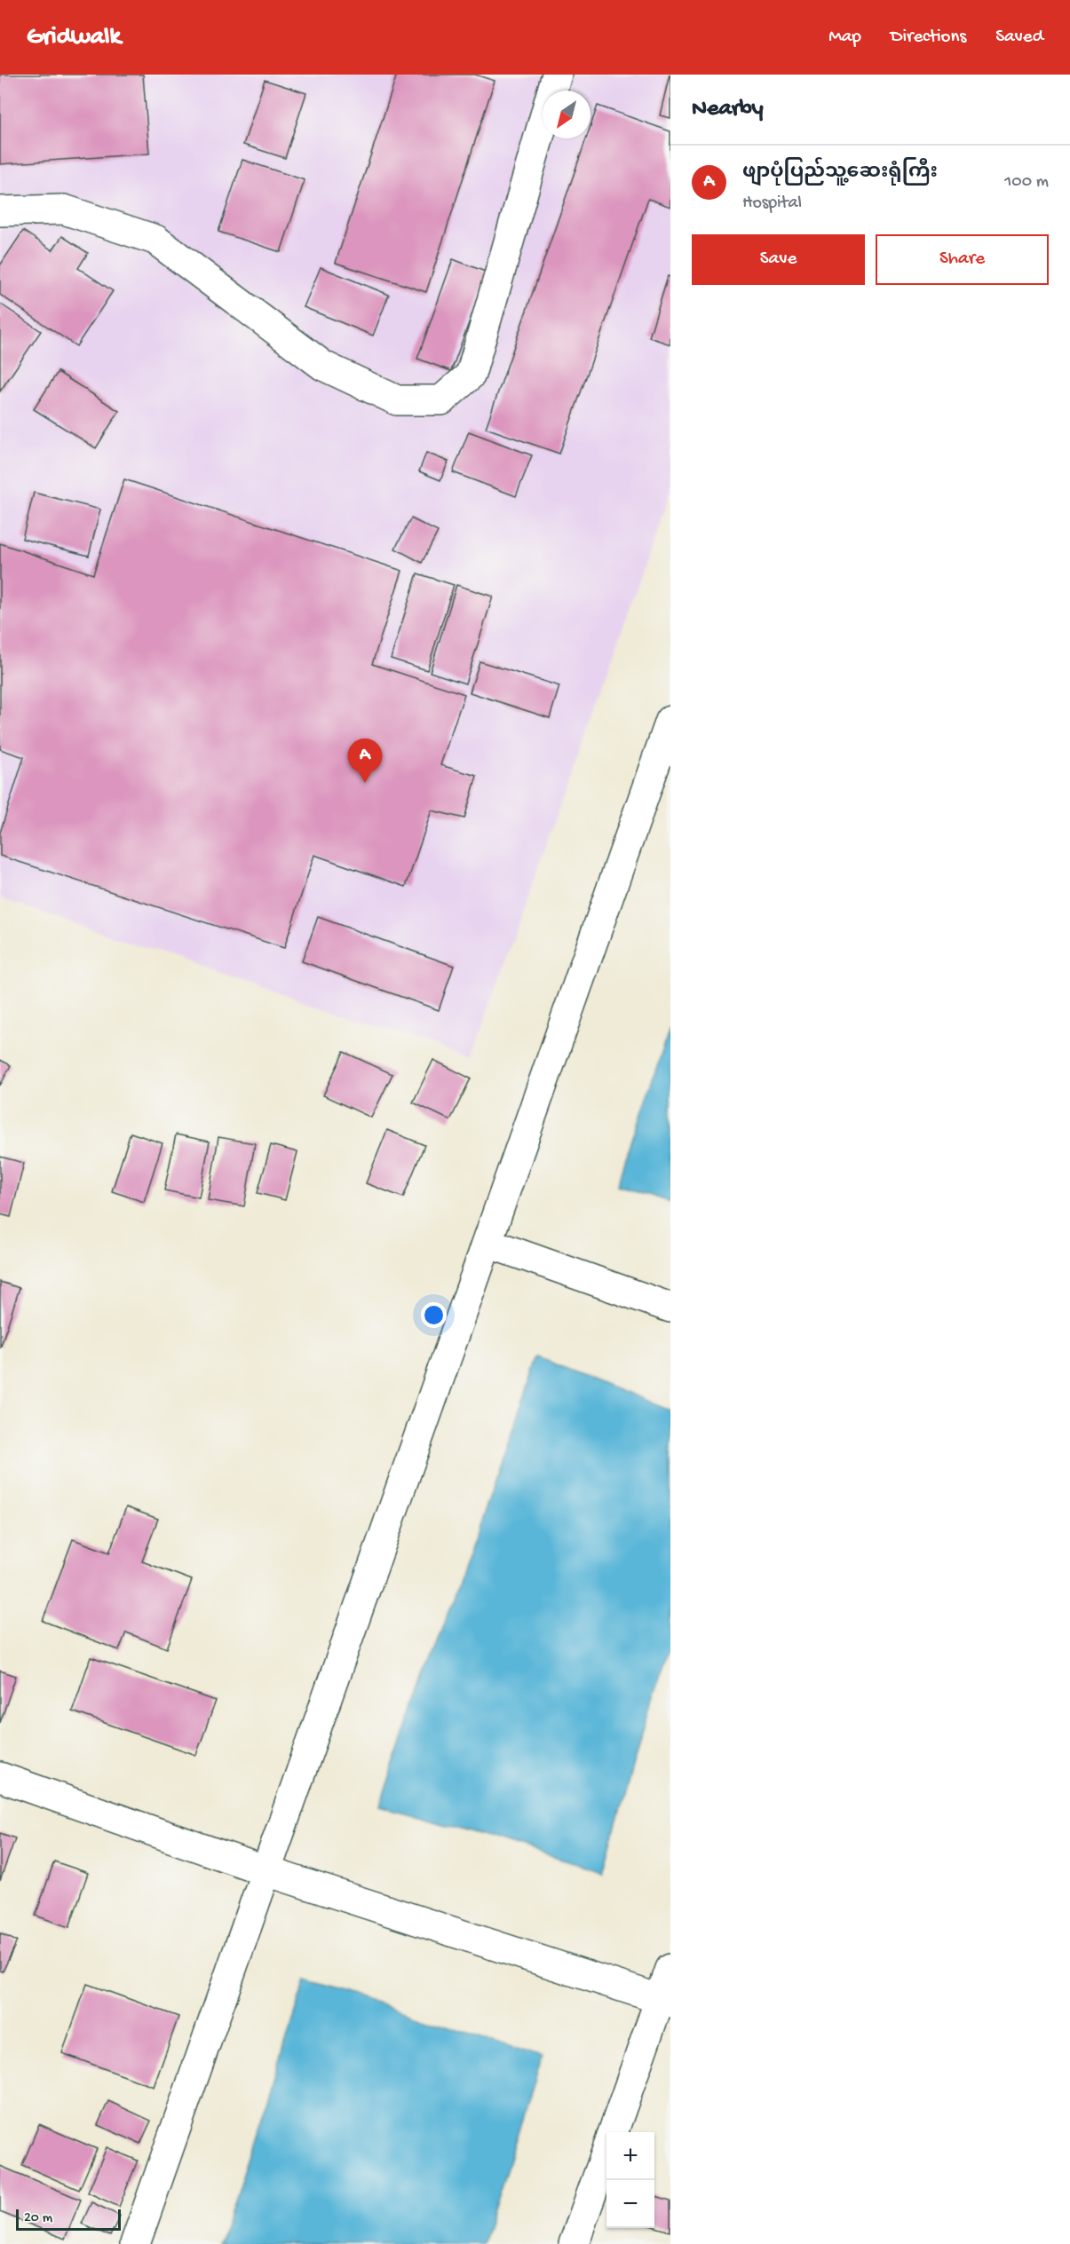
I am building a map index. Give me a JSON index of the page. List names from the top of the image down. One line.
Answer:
{"scale_bar":"20 m","north":"bottom left","page":{"header":"Gridwalk","nav":["Map","Directions","Saved"],"heading":"Nearby","list":[{"mark":"A","name":"ဖျာပုံပြည်သူ့ဆေးရုံကြီး","note":"Hospital","value":"100 m"}],"buttons":["Save","Share"],"pins":"A","map_buttons":["+","−"],"scale":"20 m"}}
